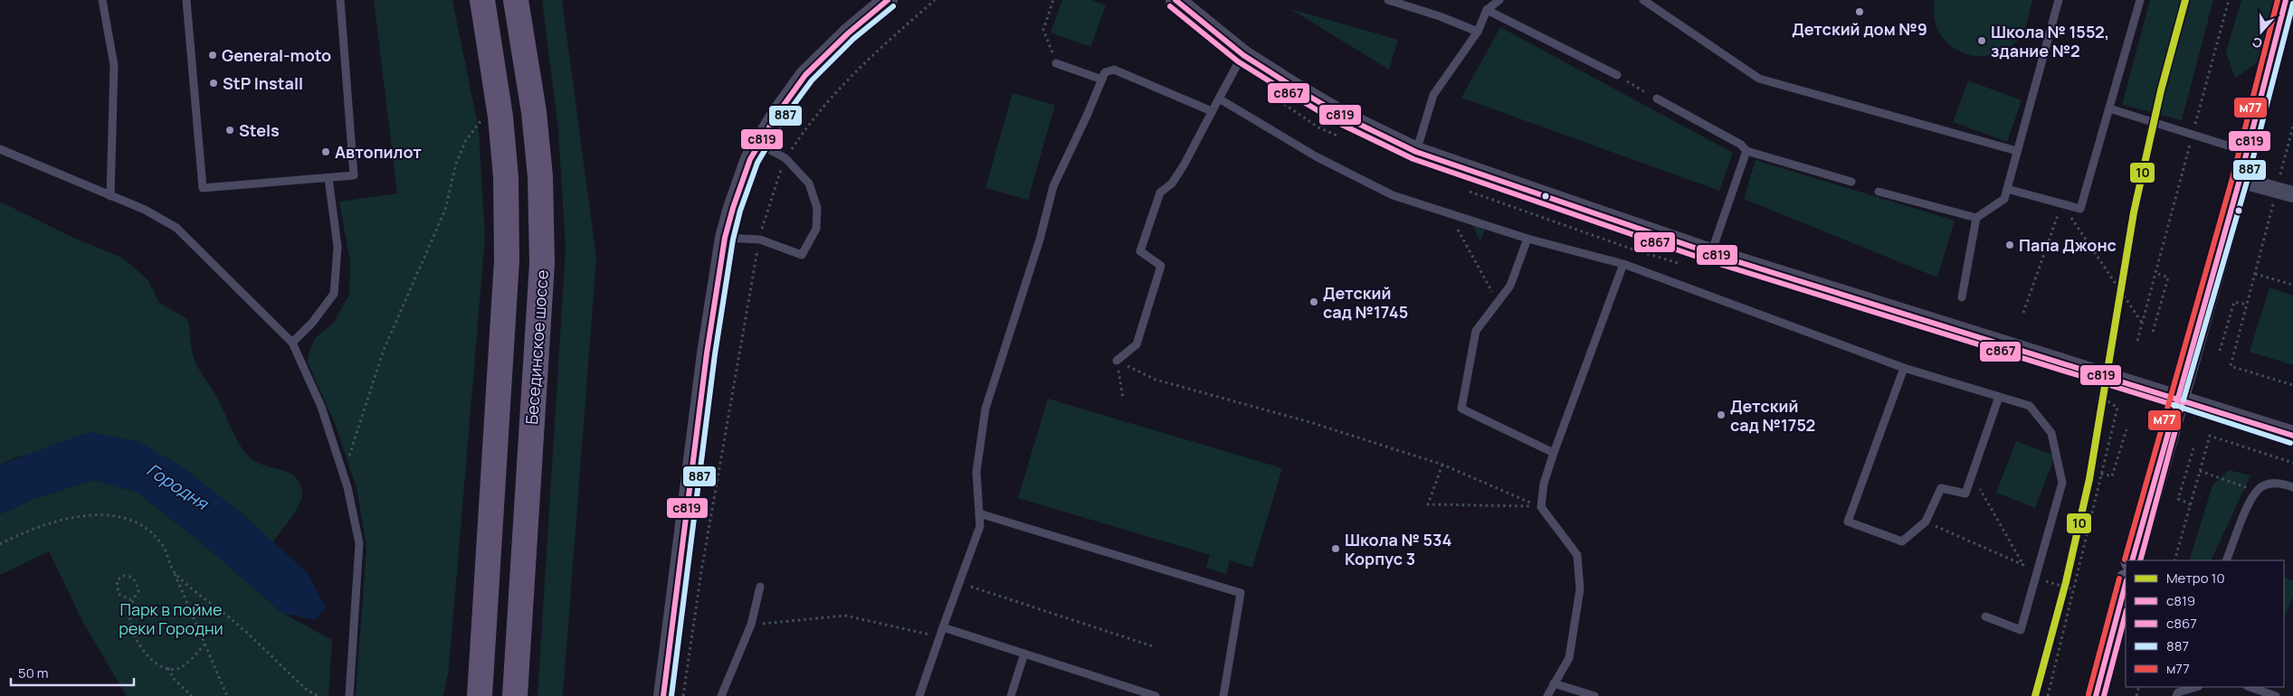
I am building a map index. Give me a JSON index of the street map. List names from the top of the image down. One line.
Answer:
{"streets":{"main road":["Бесединское шоссе"]},"water":["Городня"],"parks":["Парк в пойме реки Городни"],"places":["Детский дом №9","Школа № 1552, здание №2","General-moto","StP Install","Stels","Автопилот","Папа Джонс","Детский сад №1745","Детский сад №1752","Школа № 534 Корпус 3"],"lines":["metro line 10","transit line с819","transit line м77","transit line 887","transit line с867"],"legend":["Метро 10","с819","с867","887","м77"],"scale_bar":"50 m","north":"bottom"}
